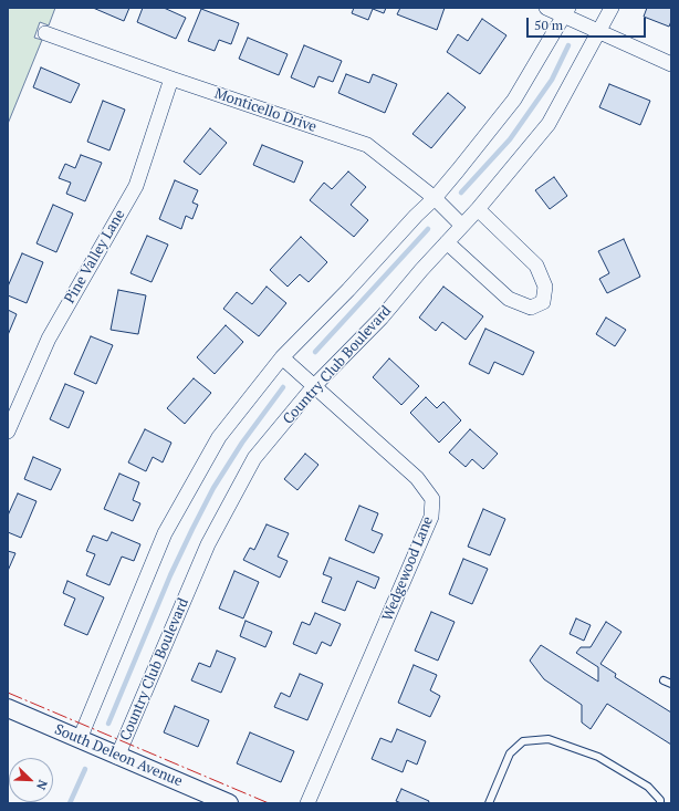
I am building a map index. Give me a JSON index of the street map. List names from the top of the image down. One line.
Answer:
{"streets":{"street":["Monticello Drive","Pine Valley Lane","Country Club Boulevard","Wedgewood Lane","South Deleon Avenue"]},"crossings":[["Monticello Drive","Pine Valley Lane"],["Monticello Drive","Country Club Boulevard"],["Country Club Boulevard","Wedgewood Lane"],["Country Club Boulevard","South Deleon Avenue"]],"scale_bar":"50 m","north":"bottom right"}
